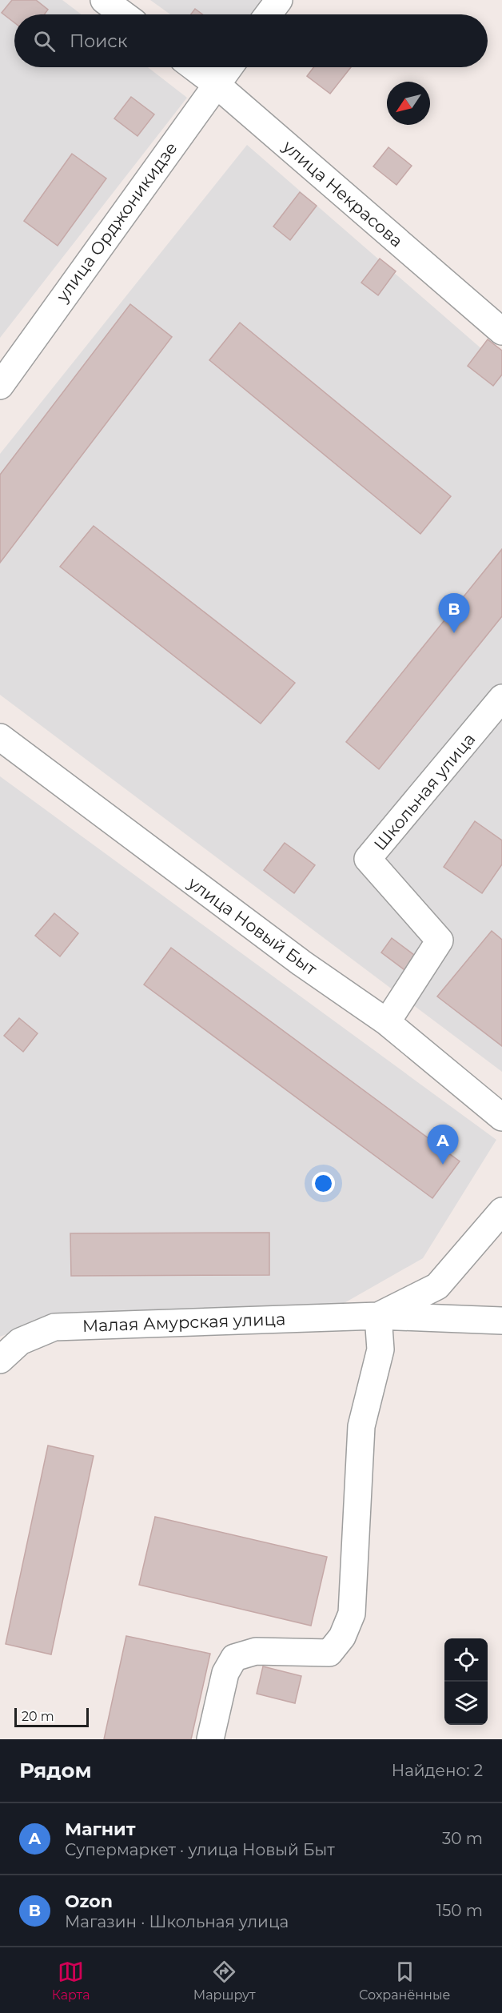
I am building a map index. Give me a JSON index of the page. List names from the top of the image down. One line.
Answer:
{"streets":{"street":["улица Некрасова","улица Орджоникидзе","Школьная улица","улица Новый Быт","Малая Амурская улица"]},"crossings":[["улица Некрасова","улица Орджоникидзе"],["Школьная улица","улица Новый Быт"]],"scale_bar":"20 m","north":"bottom left","page":{"search":"Поиск","pins":["B","A"],"scale":"20 m","heading":["Рядом","Найдено: 2"],"list":[{"mark":"A","name":"Магнит","note":"Супермаркет · улица Новый Быт","value":"30 m"},{"mark":"B","name":"Ozon","note":"Магазин · Школьная улица","value":"150 m"}],"nav":["Карта","Маршрут","Сохранённые"]}}
